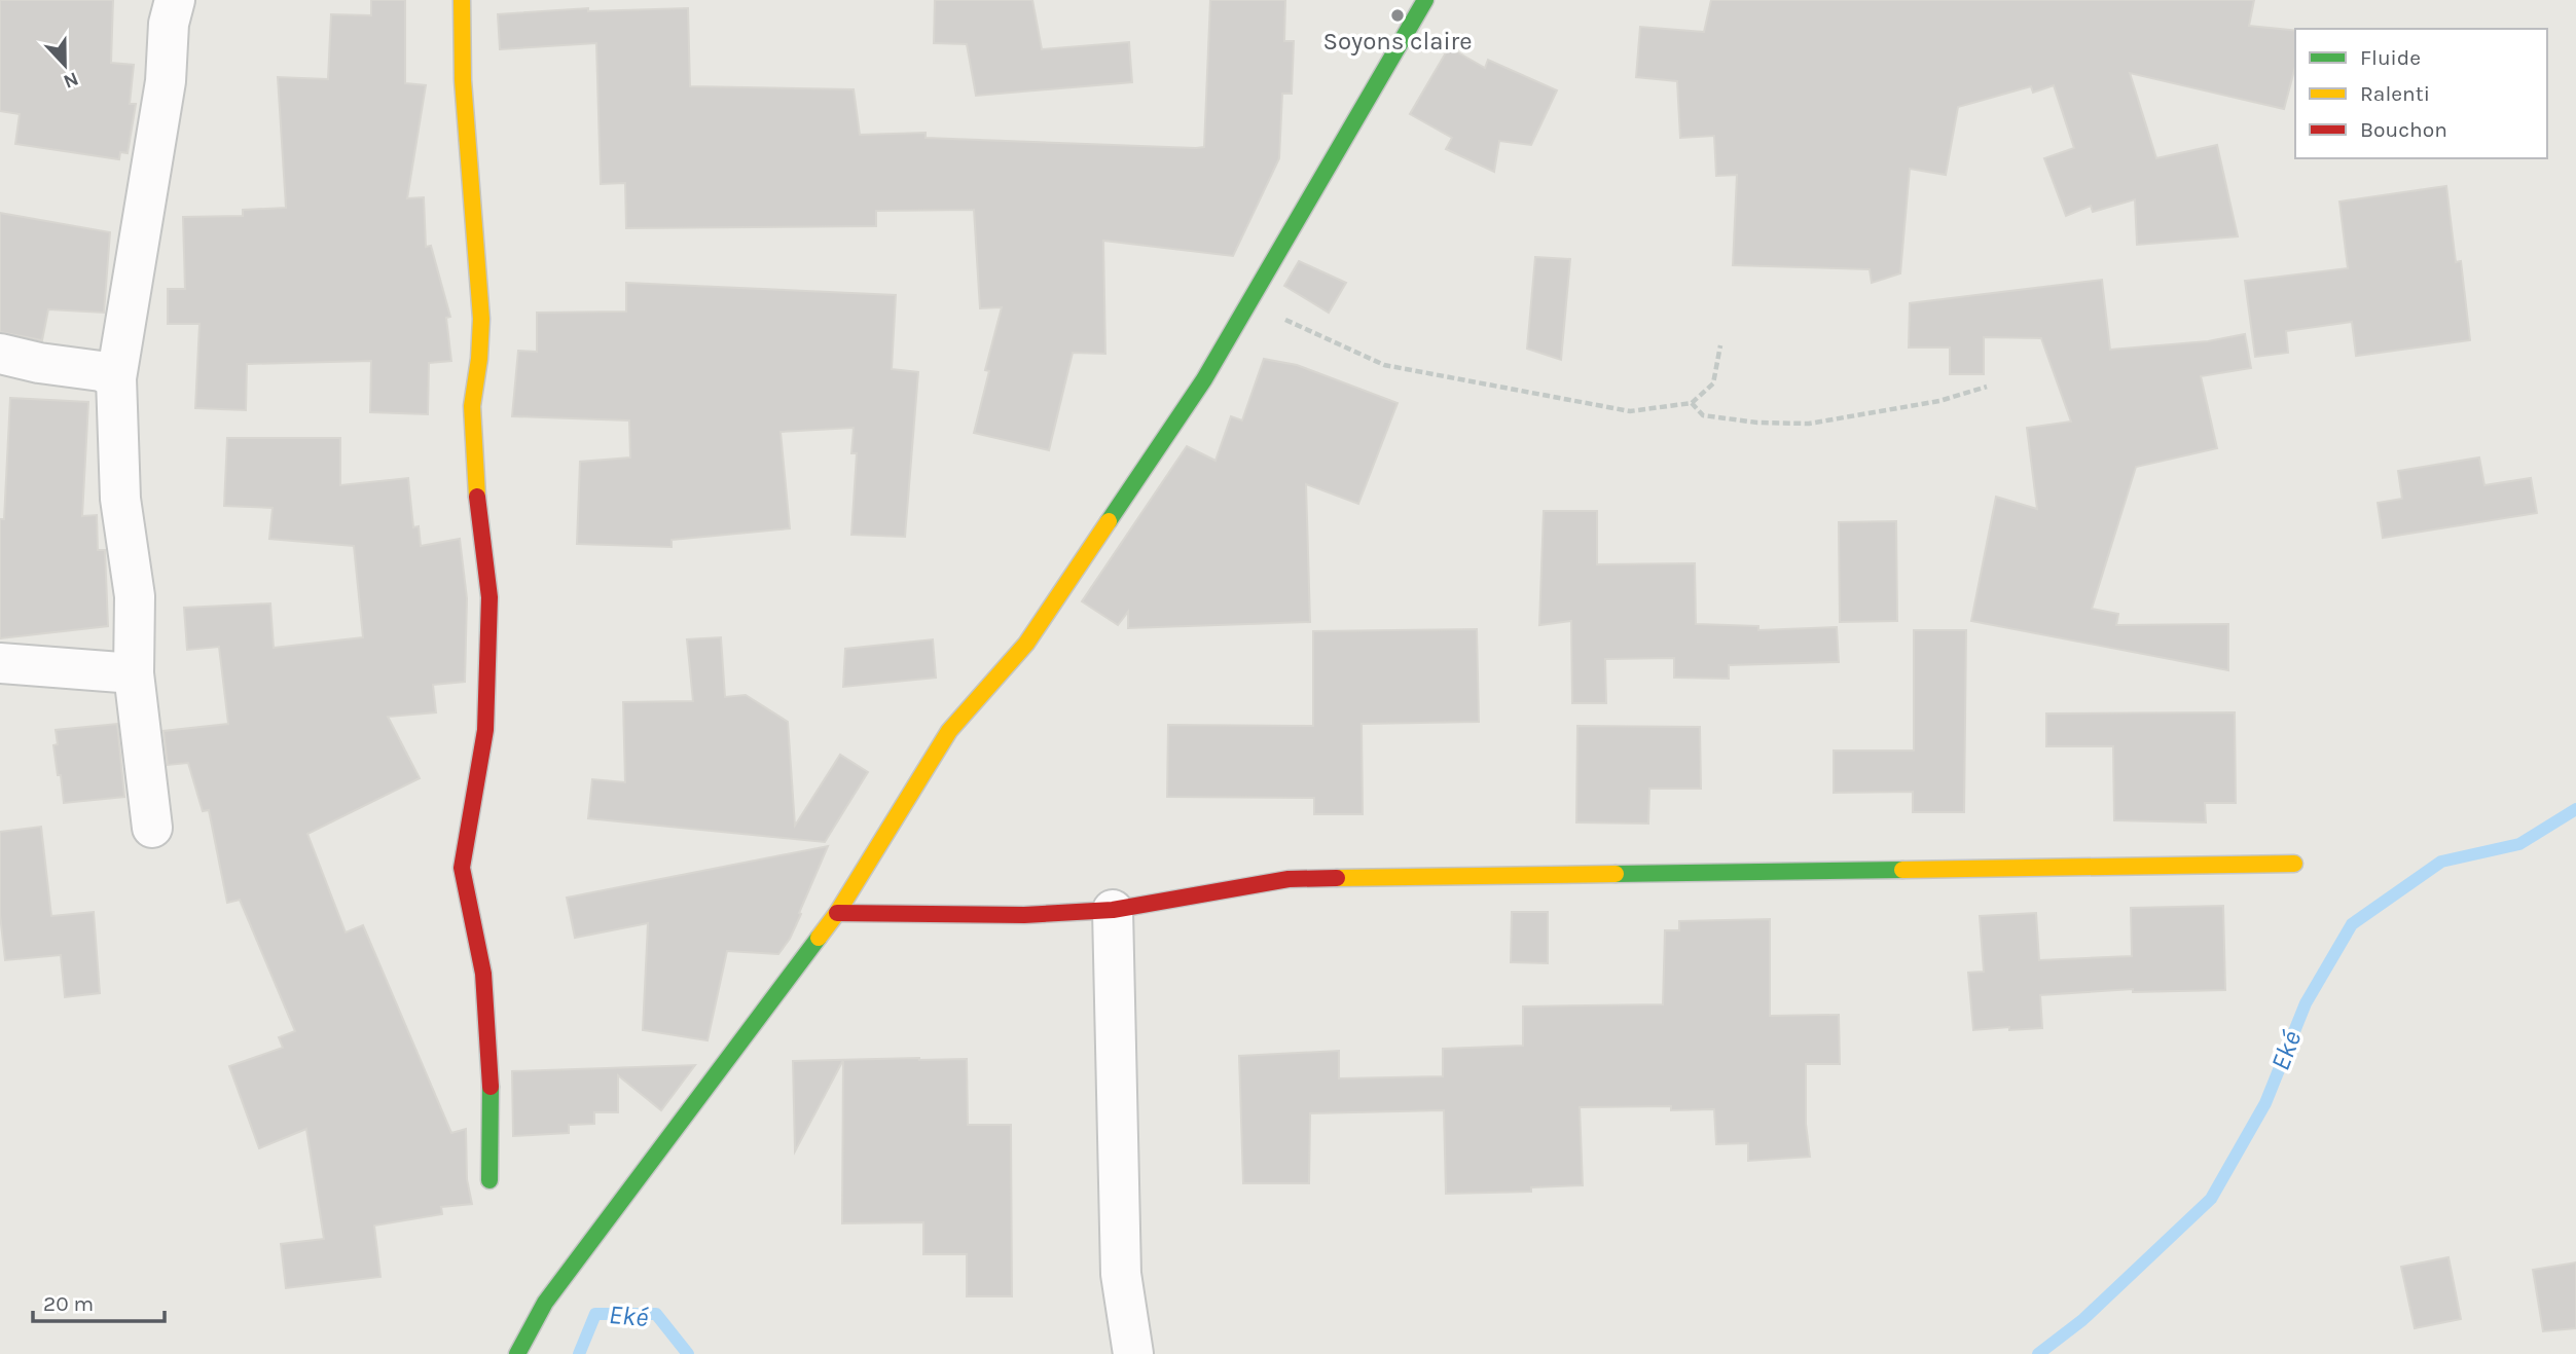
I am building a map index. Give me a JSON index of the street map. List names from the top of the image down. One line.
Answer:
{"water":["Eké"],"places":["Soyons claire"],"legend":["Fluide","Ralenti","Bouchon"],"scale_bar":"20 m","north":"bottom"}
